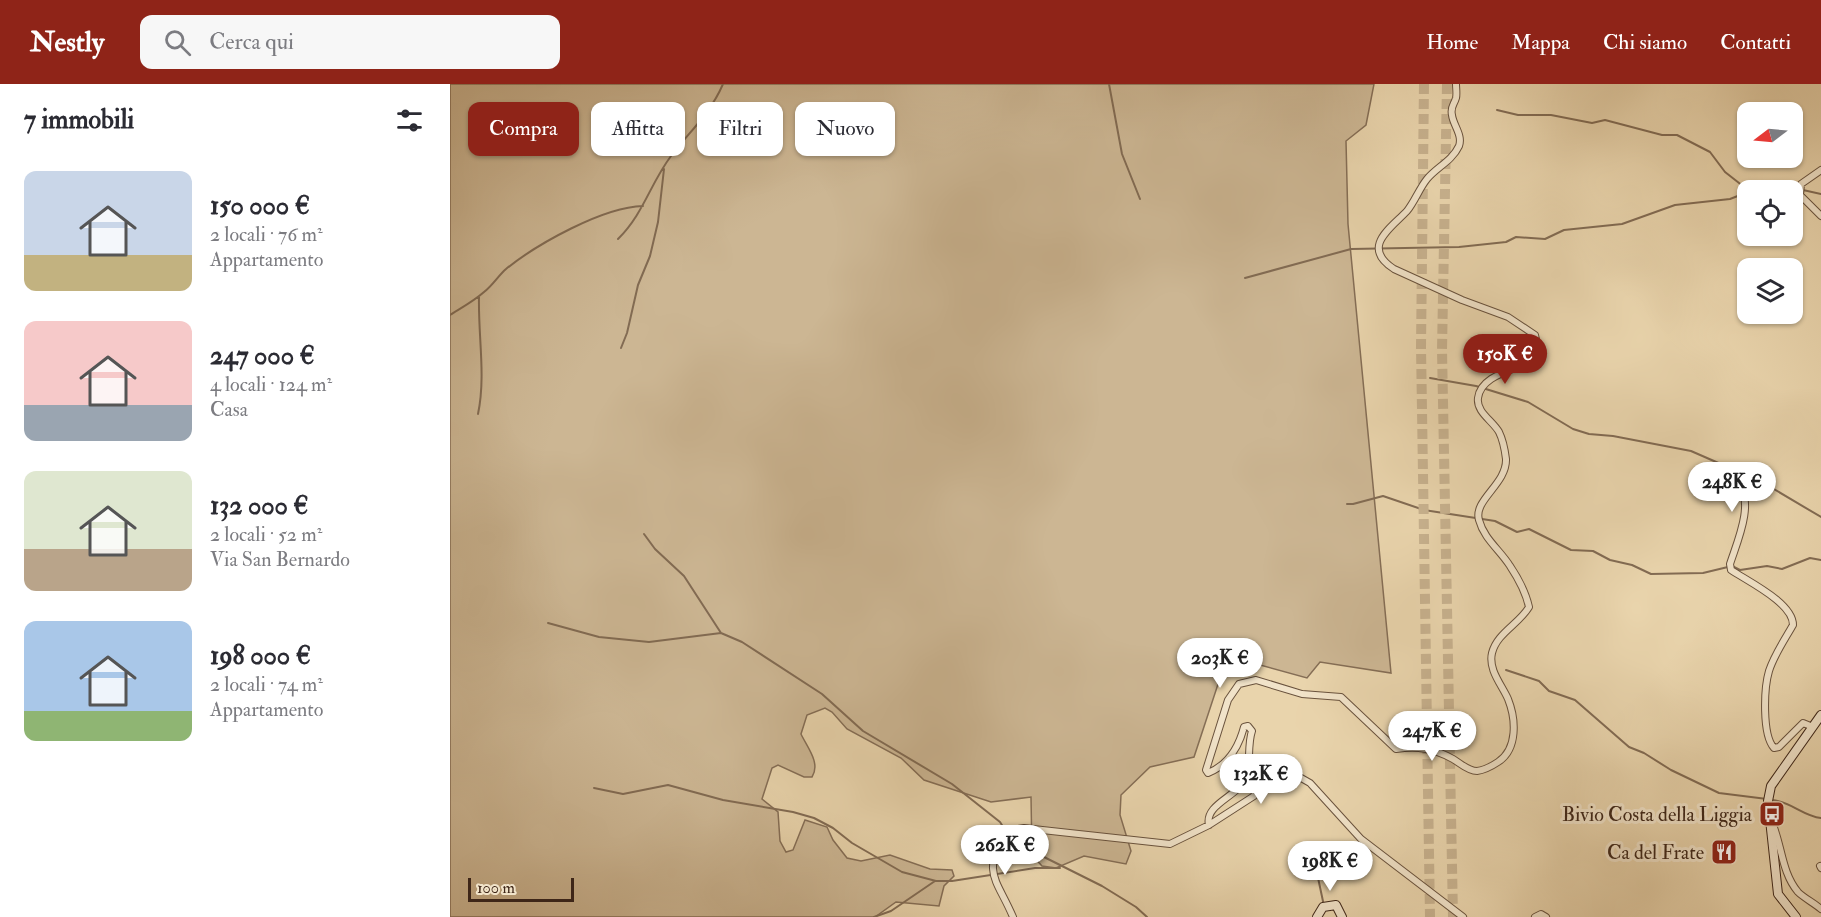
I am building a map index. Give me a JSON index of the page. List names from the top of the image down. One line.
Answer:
{"places":{"bus stop":["Bivio Costa della Liggia"],"restaurant":["Ca del Frate"]},"scale_bar":"100 m","north":"left","page":{"header":"Nestly","search":"Cerca qui","nav":["Home","Mappa","Chi siamo","Contatti"],"heading":"7 immobili","chip":["Compra","Affitta","Filtri","Nuovo"],"list":[{"name":"150 000 €","note":"2 locali · 76 m² · Appartamento"},{"name":"247 000 €","note":"4 locali · 124 m² · Casa"},{"name":"132 000 €","note":"2 locali · 52 m² · Via San Bernardo"},{"name":"198 000 €","note":"2 locali · 74 m² · Appartamento"}],"price":["150K €","248K €","203K €","247K €","132K €","262K €","198K €"],"scale":"100 m"}}
